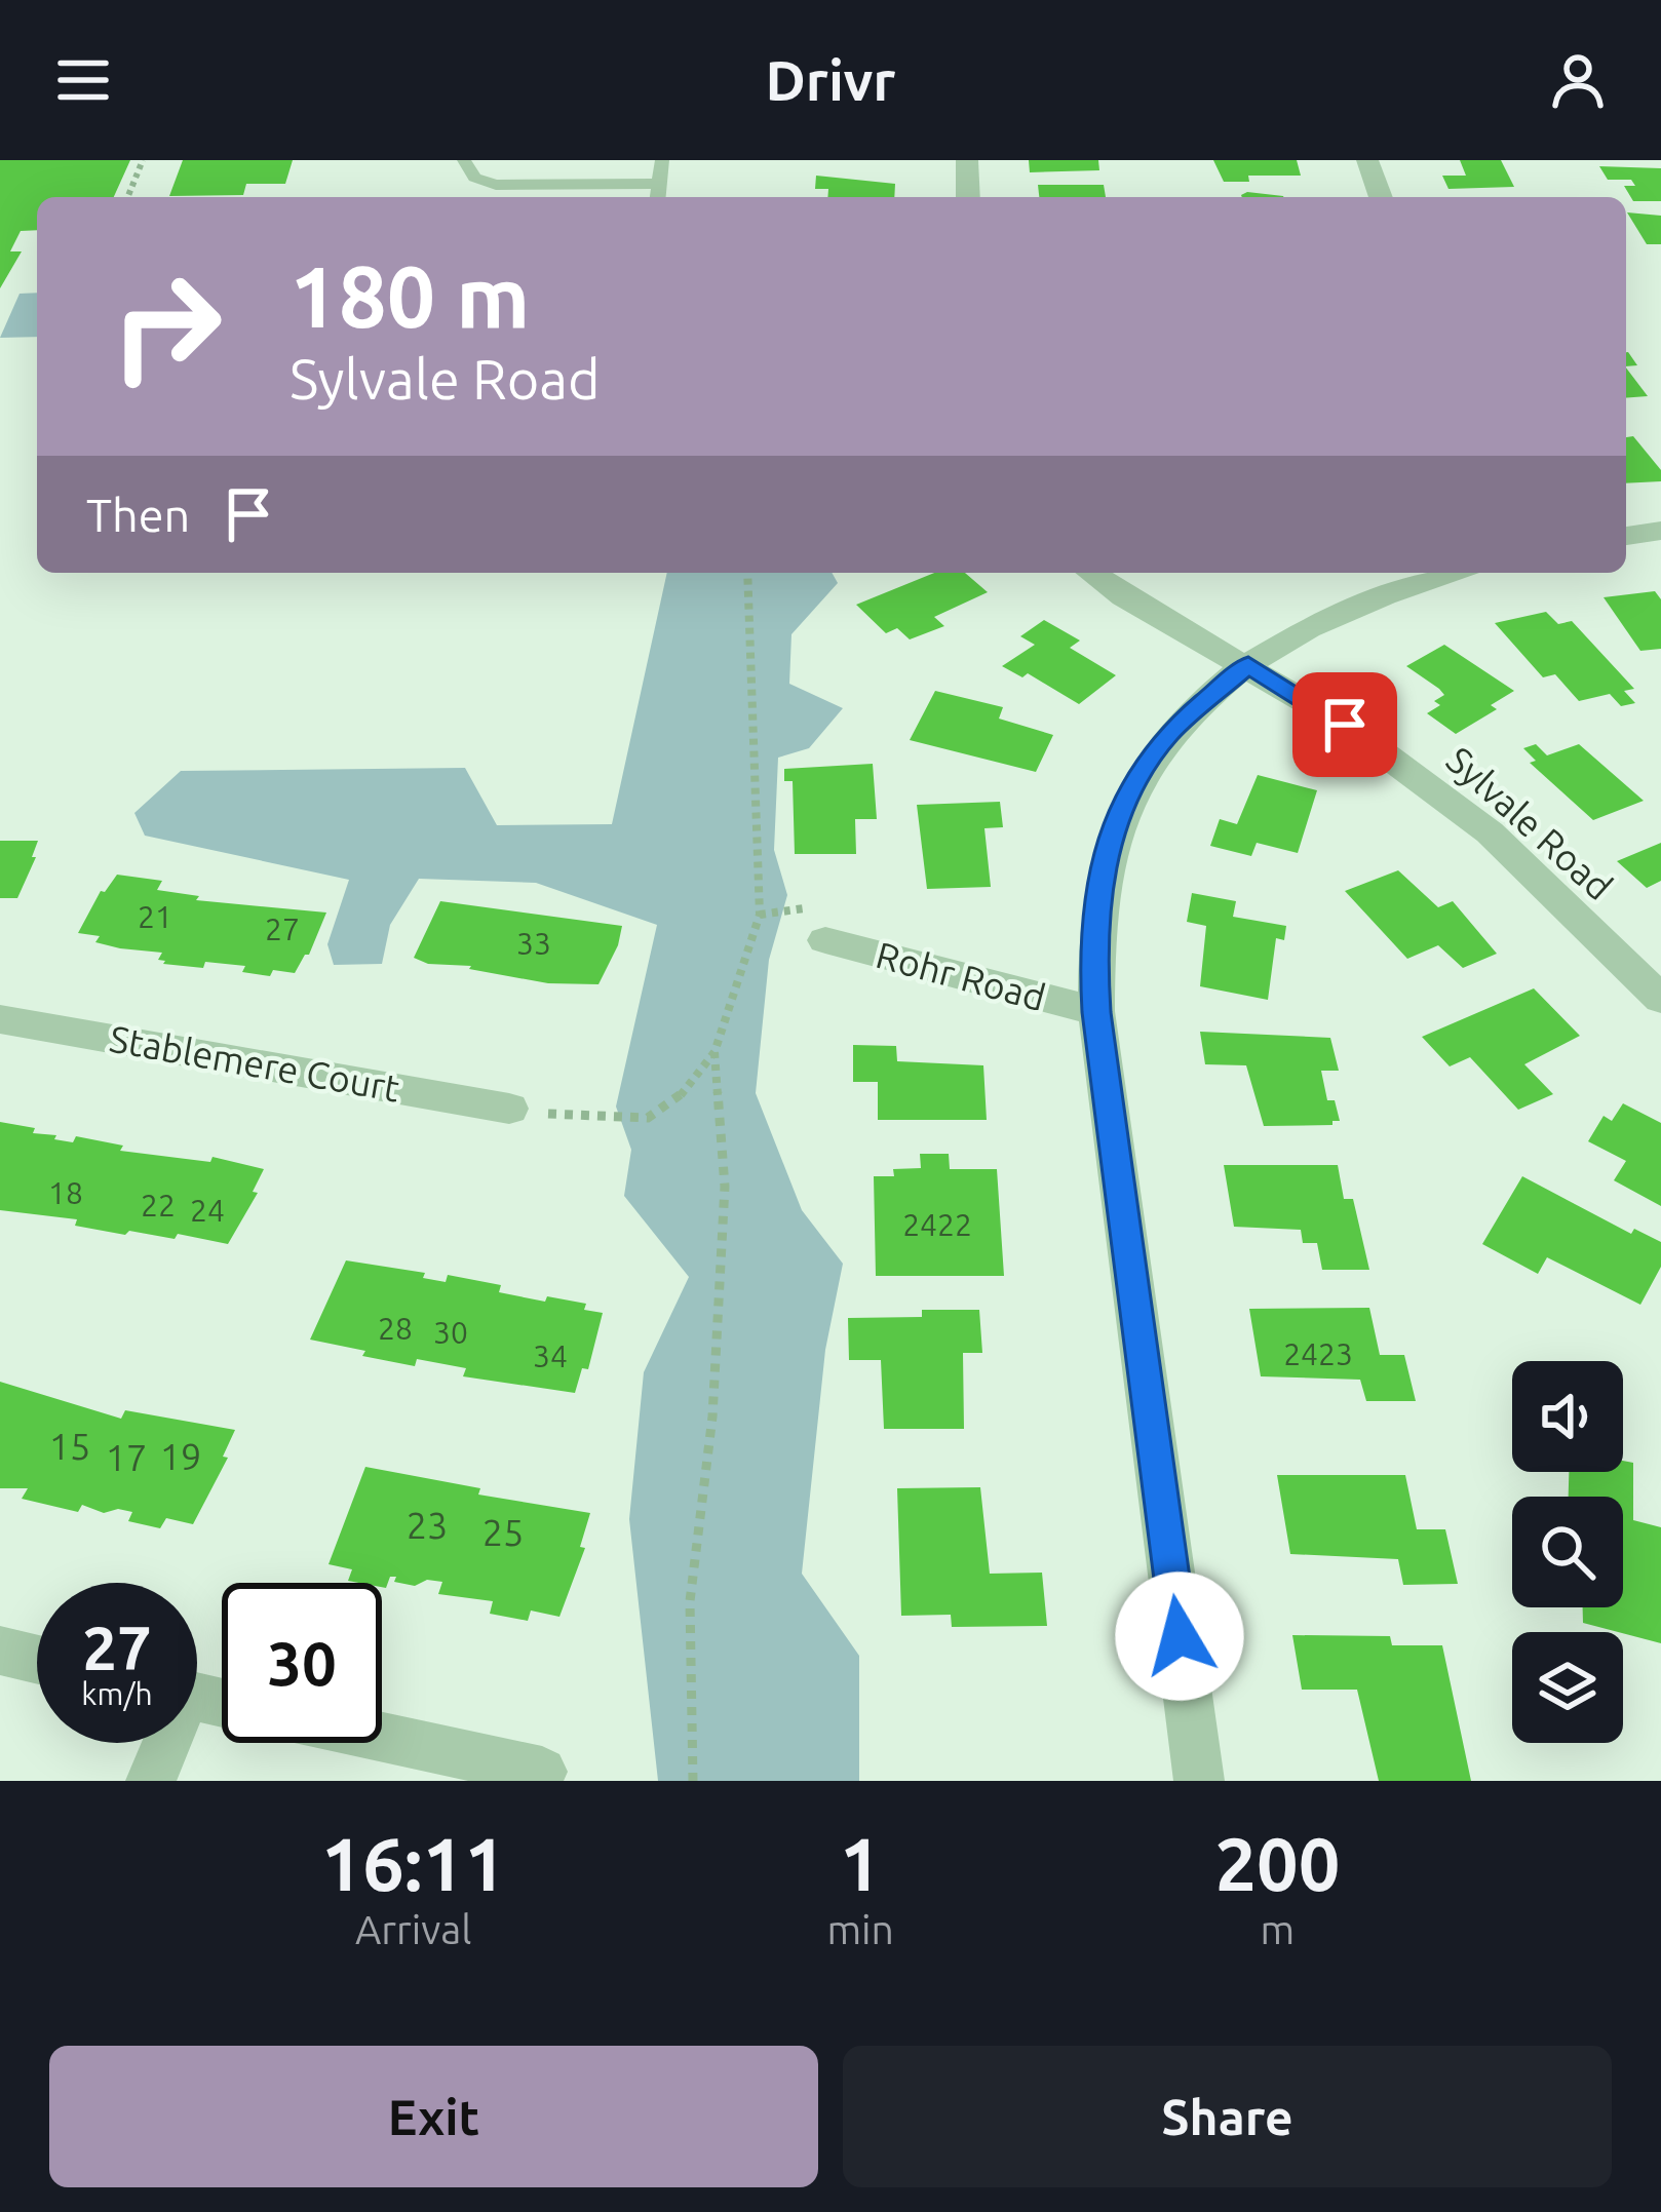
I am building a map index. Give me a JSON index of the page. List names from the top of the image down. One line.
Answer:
{"streets":{"street":["Sylvale Road","Rohr Road","Stablemere Court"]},"house_numbers":["21","27","33","18","22","24","2422","28","30","2423","34","15","19","17","23","25"],"page":{"header":"Drivr","turn":["180 m","Sylvale Road"],"then":"Then","speed":"27 km/h","limit":"30","eta":["16:11","Arrival","1","min","200","m"],"buttons":["Exit","Share"]}}
